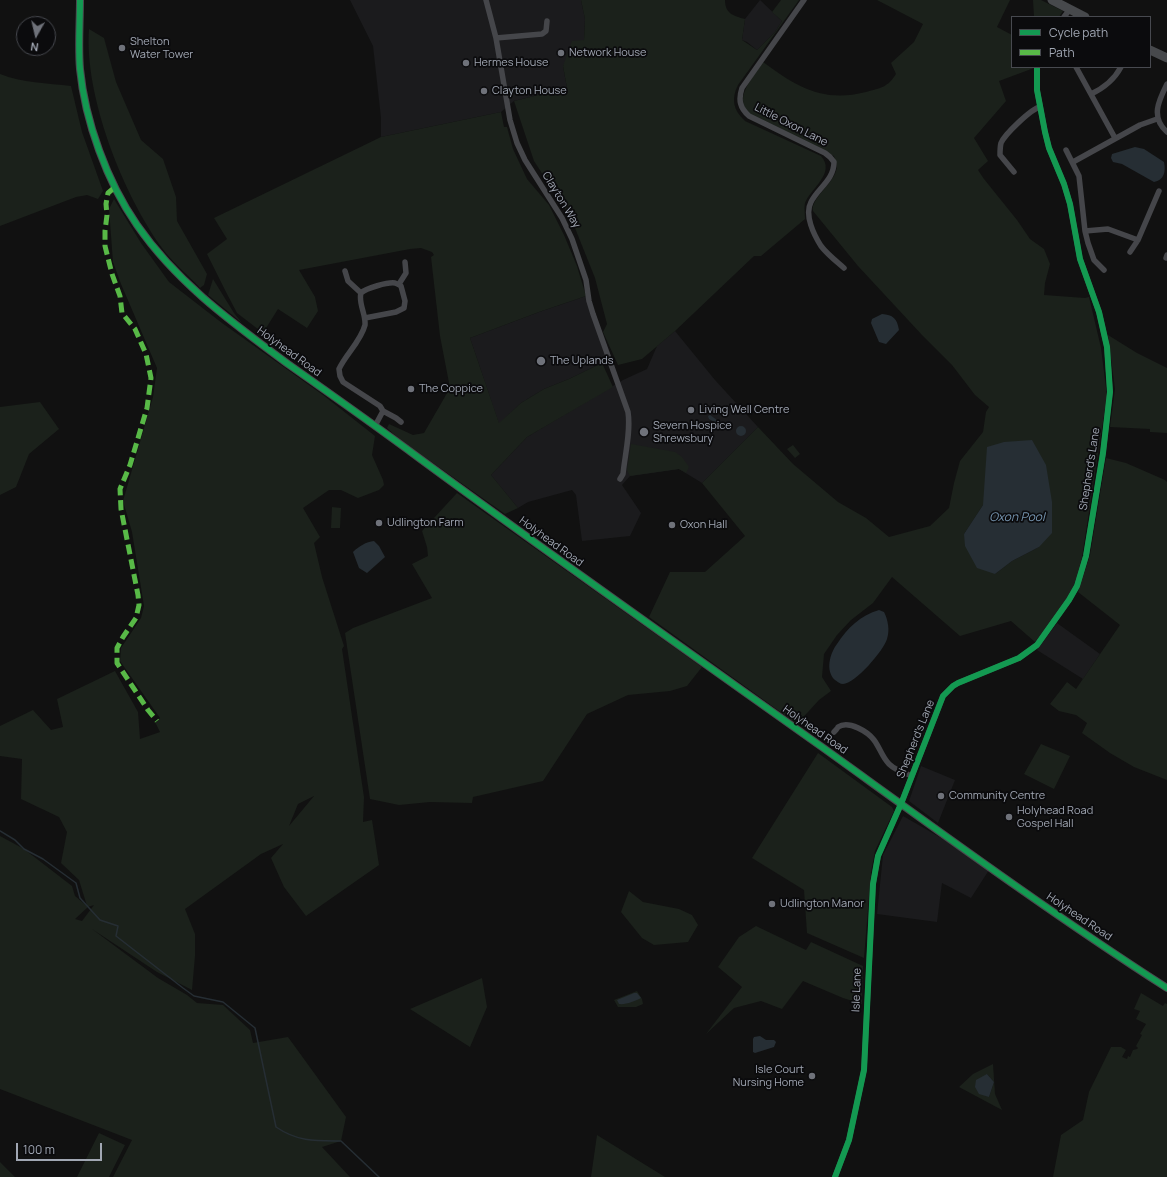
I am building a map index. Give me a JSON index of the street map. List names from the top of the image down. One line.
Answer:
{"streets":{"main road":["Holyhead Road"],"street":["Little Oxon Lane","Clayton Way","Shepherd's Lane","Isle Lane"]},"crossings":[["Holyhead Road","Shepherd's Lane"],["Holyhead Road","Isle Lane"],["Shepherd's Lane","Isle Lane"]],"water":["Oxon Pool"],"places":["Shelton Water Tower","Network House","Hermes House","Clayton House","The Uplands","The Coppice","Living Well Centre","Severn Hospice Shrewsbury","Udlington Farm","Oxon Hall","Community Centre","Holyhead Road Gospel Hall","Udlington Manor","Isle Court Nursing Home"],"legend":["Cycle path","Path"],"scale_bar":"100 m","north":"bottom"}
